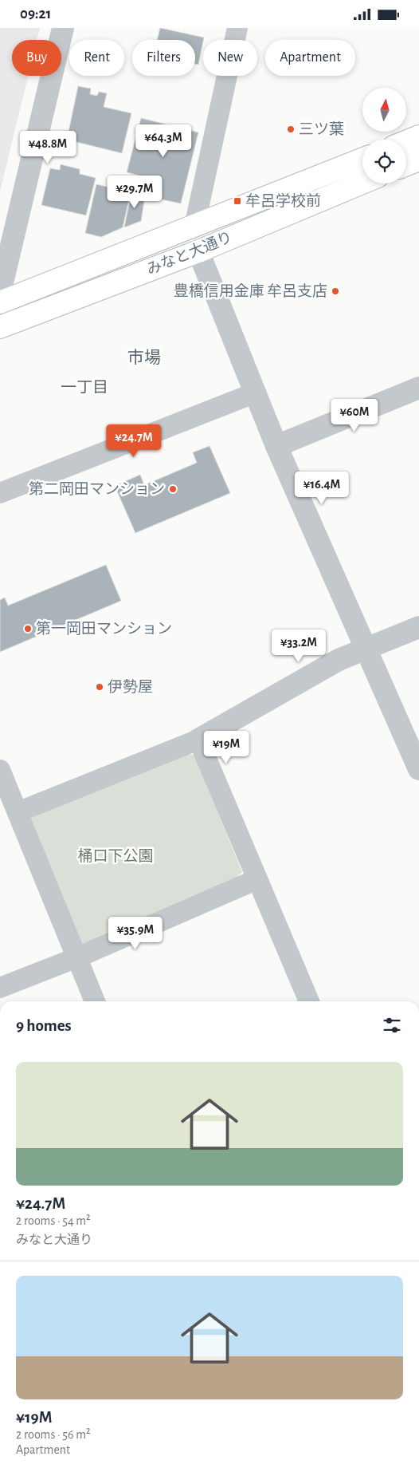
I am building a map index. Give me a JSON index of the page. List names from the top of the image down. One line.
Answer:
{"streets":{"main road":["みなと大通り"]},"districts":["市場","一丁目"],"parks":["桶口下公園"],"places":{"other":["三ツ葉","豊橋信用金庫 牟呂支店","第二岡田マンション","第一岡田マンション","伊勢屋"],"transit":["牟呂学校前"]},"north":"top","page":{"status":"09:21","chip":["Buy","Rent","Filters","New","Apartment"],"price":["¥64.3M","¥48.8M","¥29.7M","¥60M","¥24.7M","¥16.4M","¥33.2M","¥19M","¥35.9M"],"heading":"9 homes","list":[{"name":"¥24.7M","note":"2 rooms · 54 m² · みなと大通り"},{"name":"¥19M","note":"2 rooms · 56 m² · Apartment"}]}}
